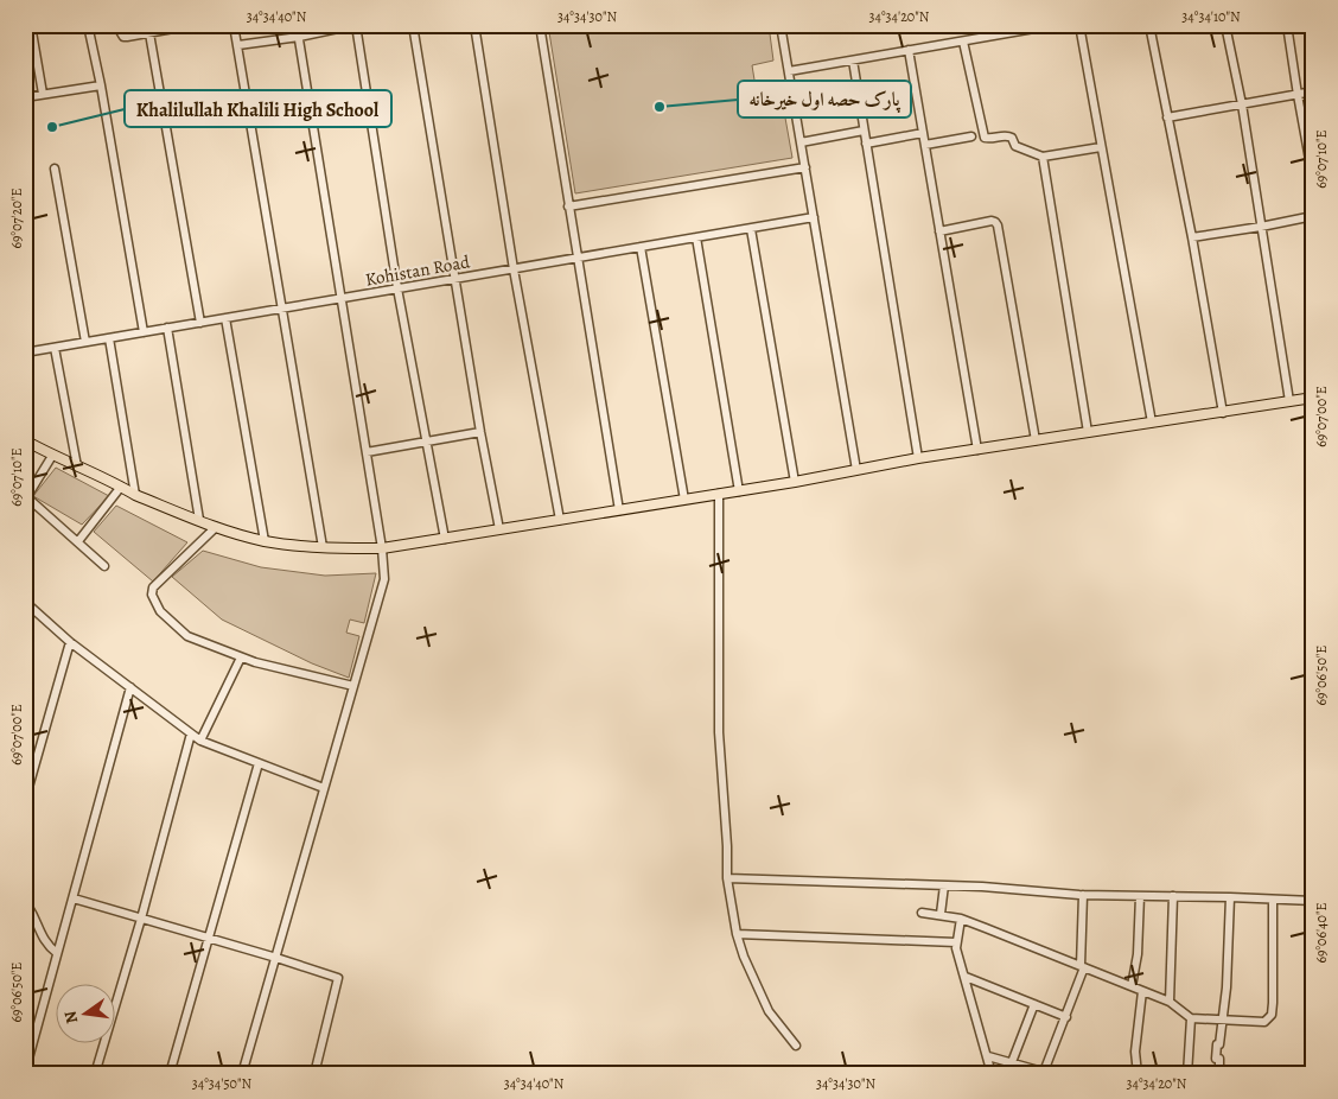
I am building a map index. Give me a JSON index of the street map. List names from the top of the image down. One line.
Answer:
{"streets":{"street":["Kohistan Road"]},"places":["پارک حصه اول خیرخانه","Khalilullah Khalili High School"],"north":"left","coordinates":["34°34'40\"N","34°34'30\"N","34°34'20\"N","34°34'10\"N","69°07'10\"E","69°07'20\"E","69°07'00\"E","69°06'50\"E","69°06'40\"E","34°34'50\"N"]}
